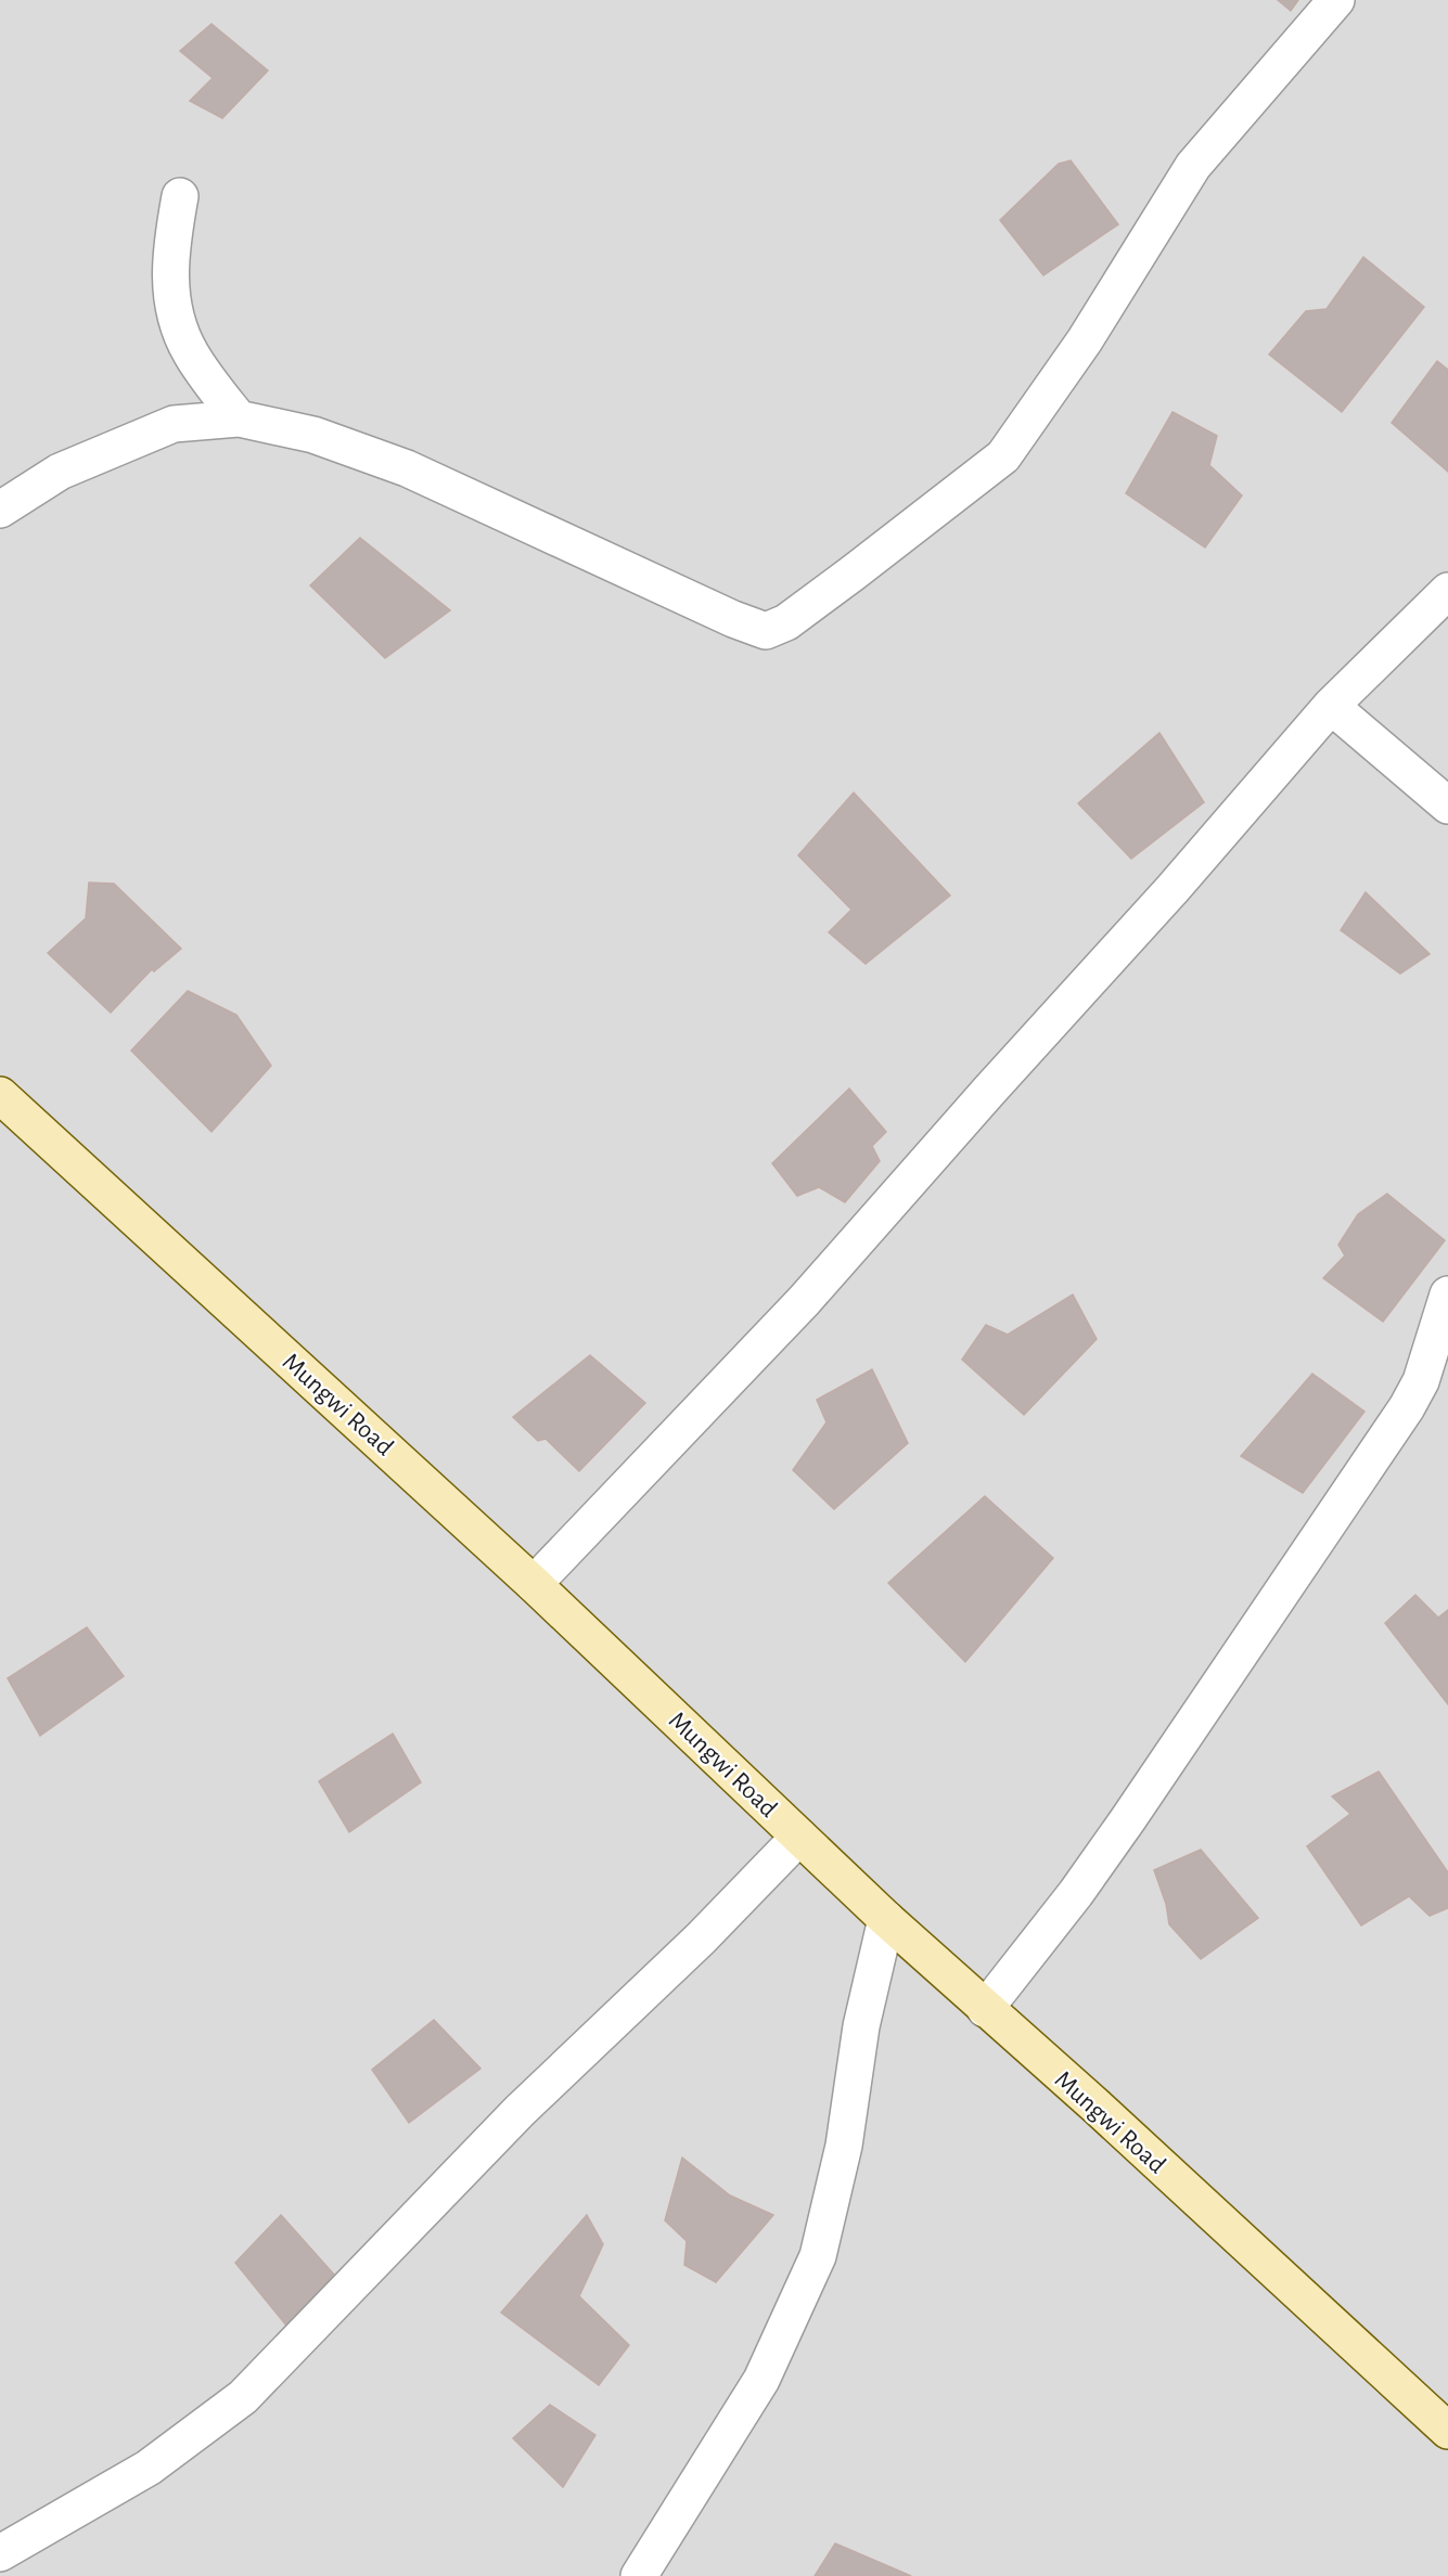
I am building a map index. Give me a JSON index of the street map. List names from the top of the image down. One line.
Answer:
{"streets":{"main road":["Mungwi Road"]}}
